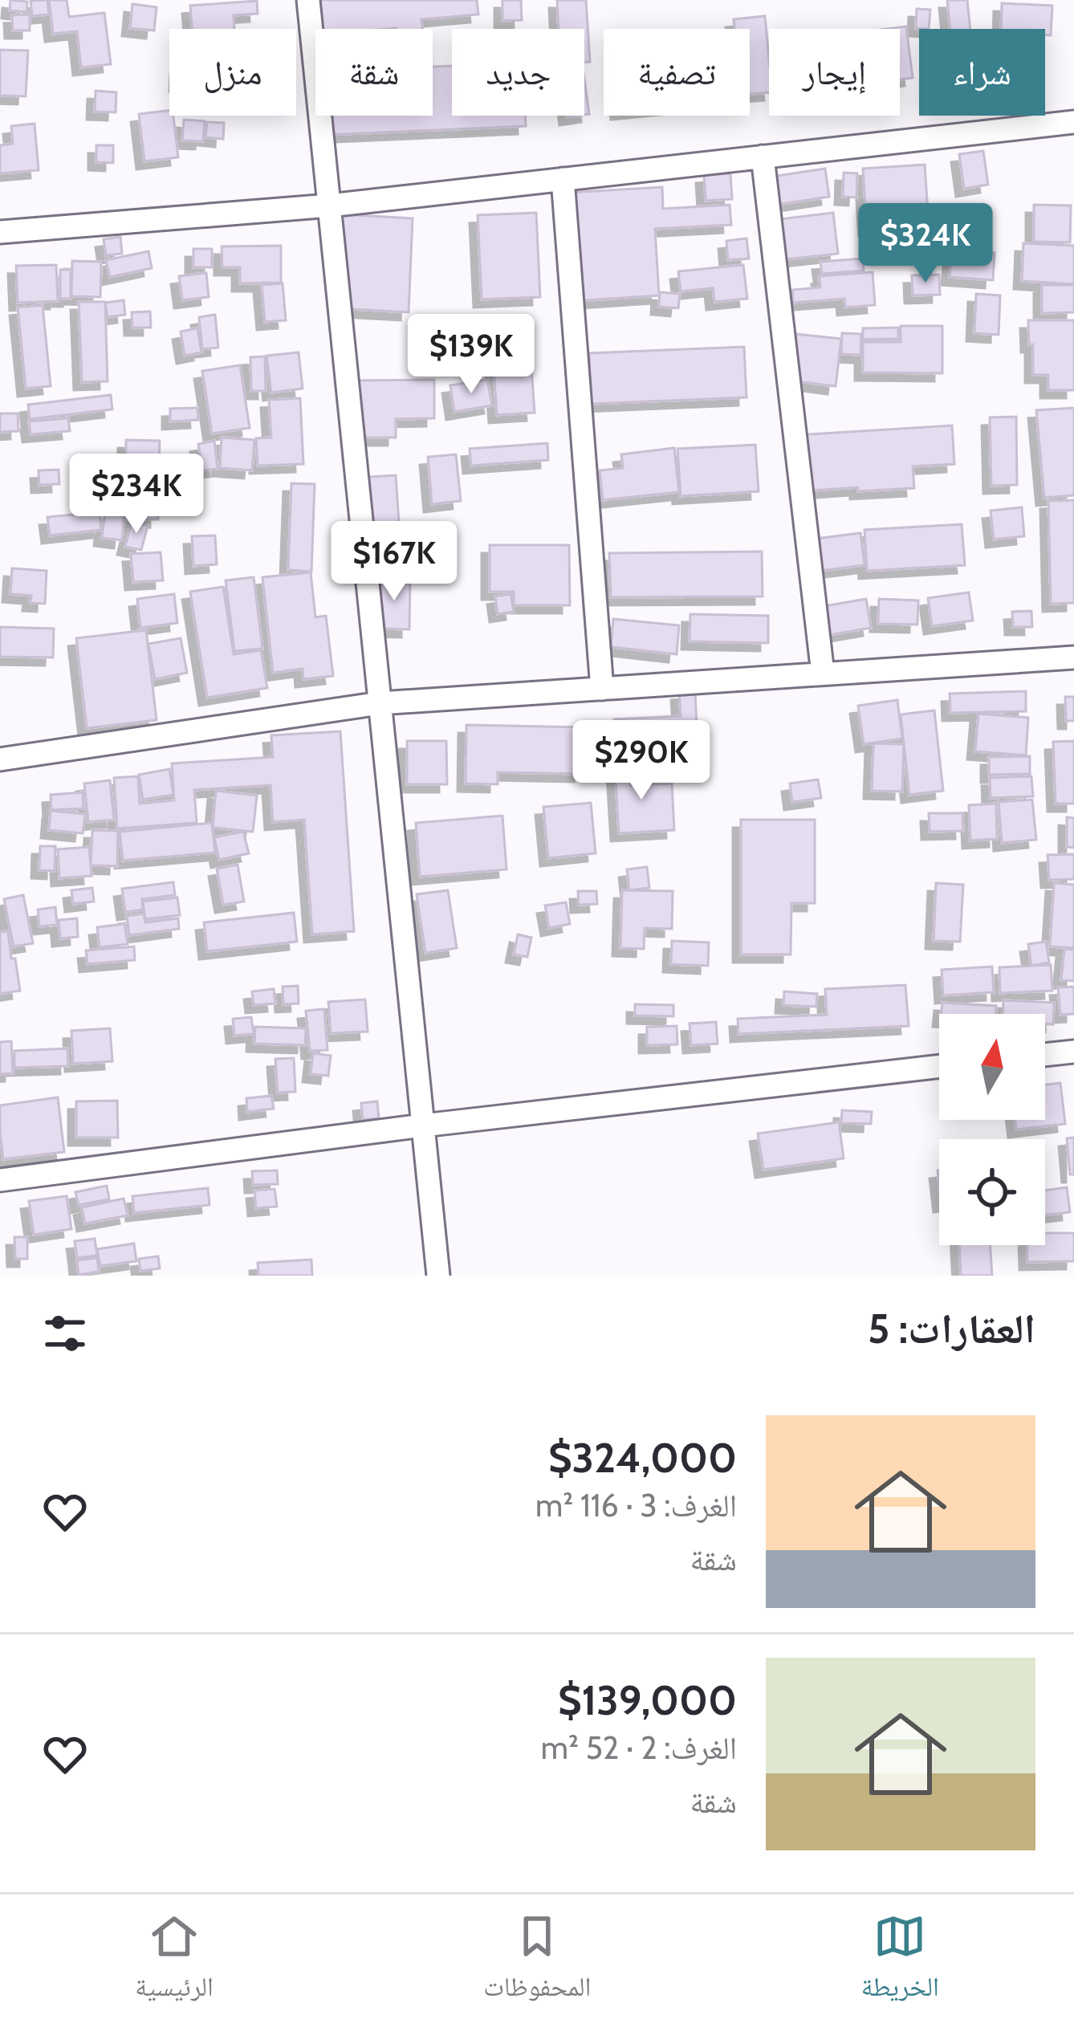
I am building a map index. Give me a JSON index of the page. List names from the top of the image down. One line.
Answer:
{"north":"top","page":{"chip":["شراء","إيجار","تصفية","جديد","شقة","منزل"],"price":["$324K","$139K","$234K","$167K","$290K"],"heading":"العقارات: 5","list":[{"name":"$324,000","note":"الغرف: 3 · 116 m² · شقة"},{"name":"$139,000","note":"الغرف: 2 · 52 m² · شقة"}],"tabs":["الخريطة","المحفوظات","الرئيسية"]}}
